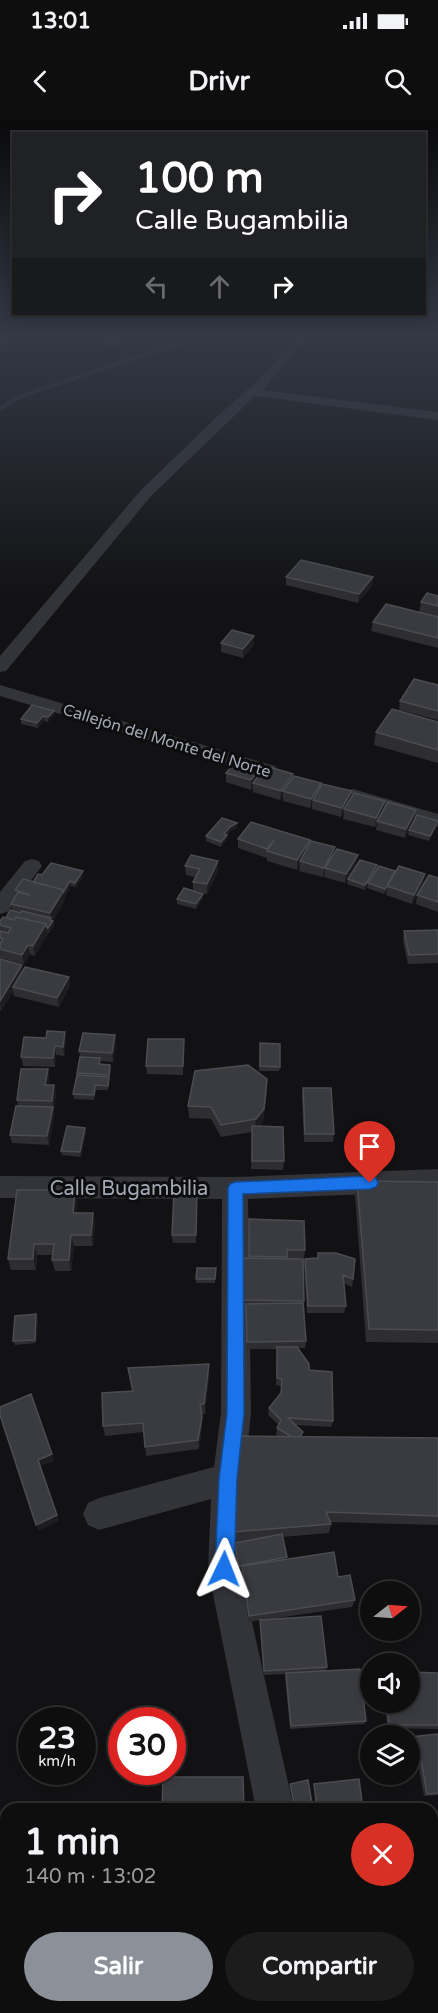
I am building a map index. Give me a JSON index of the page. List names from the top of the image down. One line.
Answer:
{"streets":{"street":["Callejón del Monte del Norte","Calle Bugambilia"]},"north":"right","page":{"status":"13:01","header":"Drivr","turn":["100 m","Calle Bugambilia"],"speed":"23 km/h","limit":"30","heading":["1 min","140 m · 13:02"],"buttons":["Salir","Compartir"]}}
